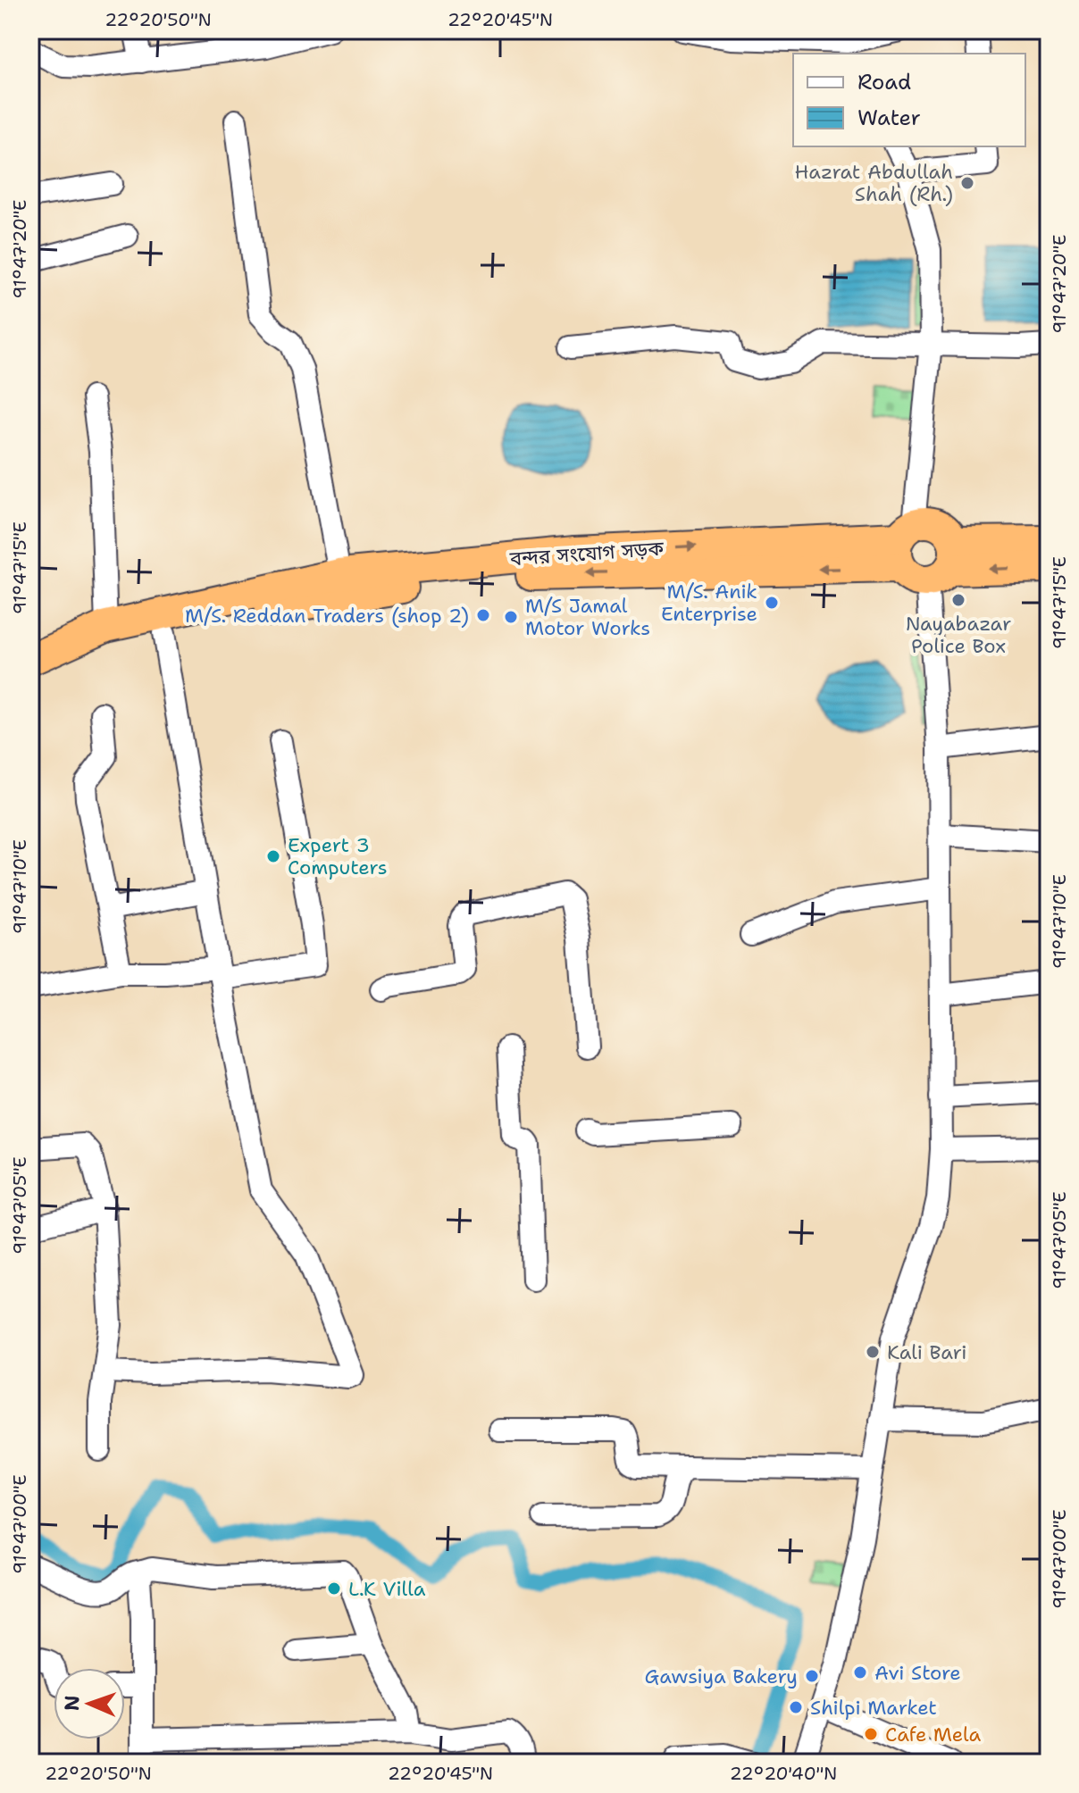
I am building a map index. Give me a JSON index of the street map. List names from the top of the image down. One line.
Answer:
{"streets":{"highway":["বন্দর সংযোগ সড়ক"]},"places":["Hazrat Abdullah Shah (Rh.)","Nayabazar Police Box","M/S. Anik Enterprise","M/S. Reddan Traders (shop 2)","M/S Jamal Motor Works","Expert 3 Computers","Kali Bari","L.K Villa","Avi Store","Gawsiya Bakery","Shilpi Market","Cafe Mela"],"legend":["Road","Water"],"north":"left","coordinates":["22°20'50\"N","22°20'45\"N","91°47'20\"E","91°47'15\"E","91°47'10\"E","91°47'05\"E","91°47'00\"E","22°20'40\"N"]}
